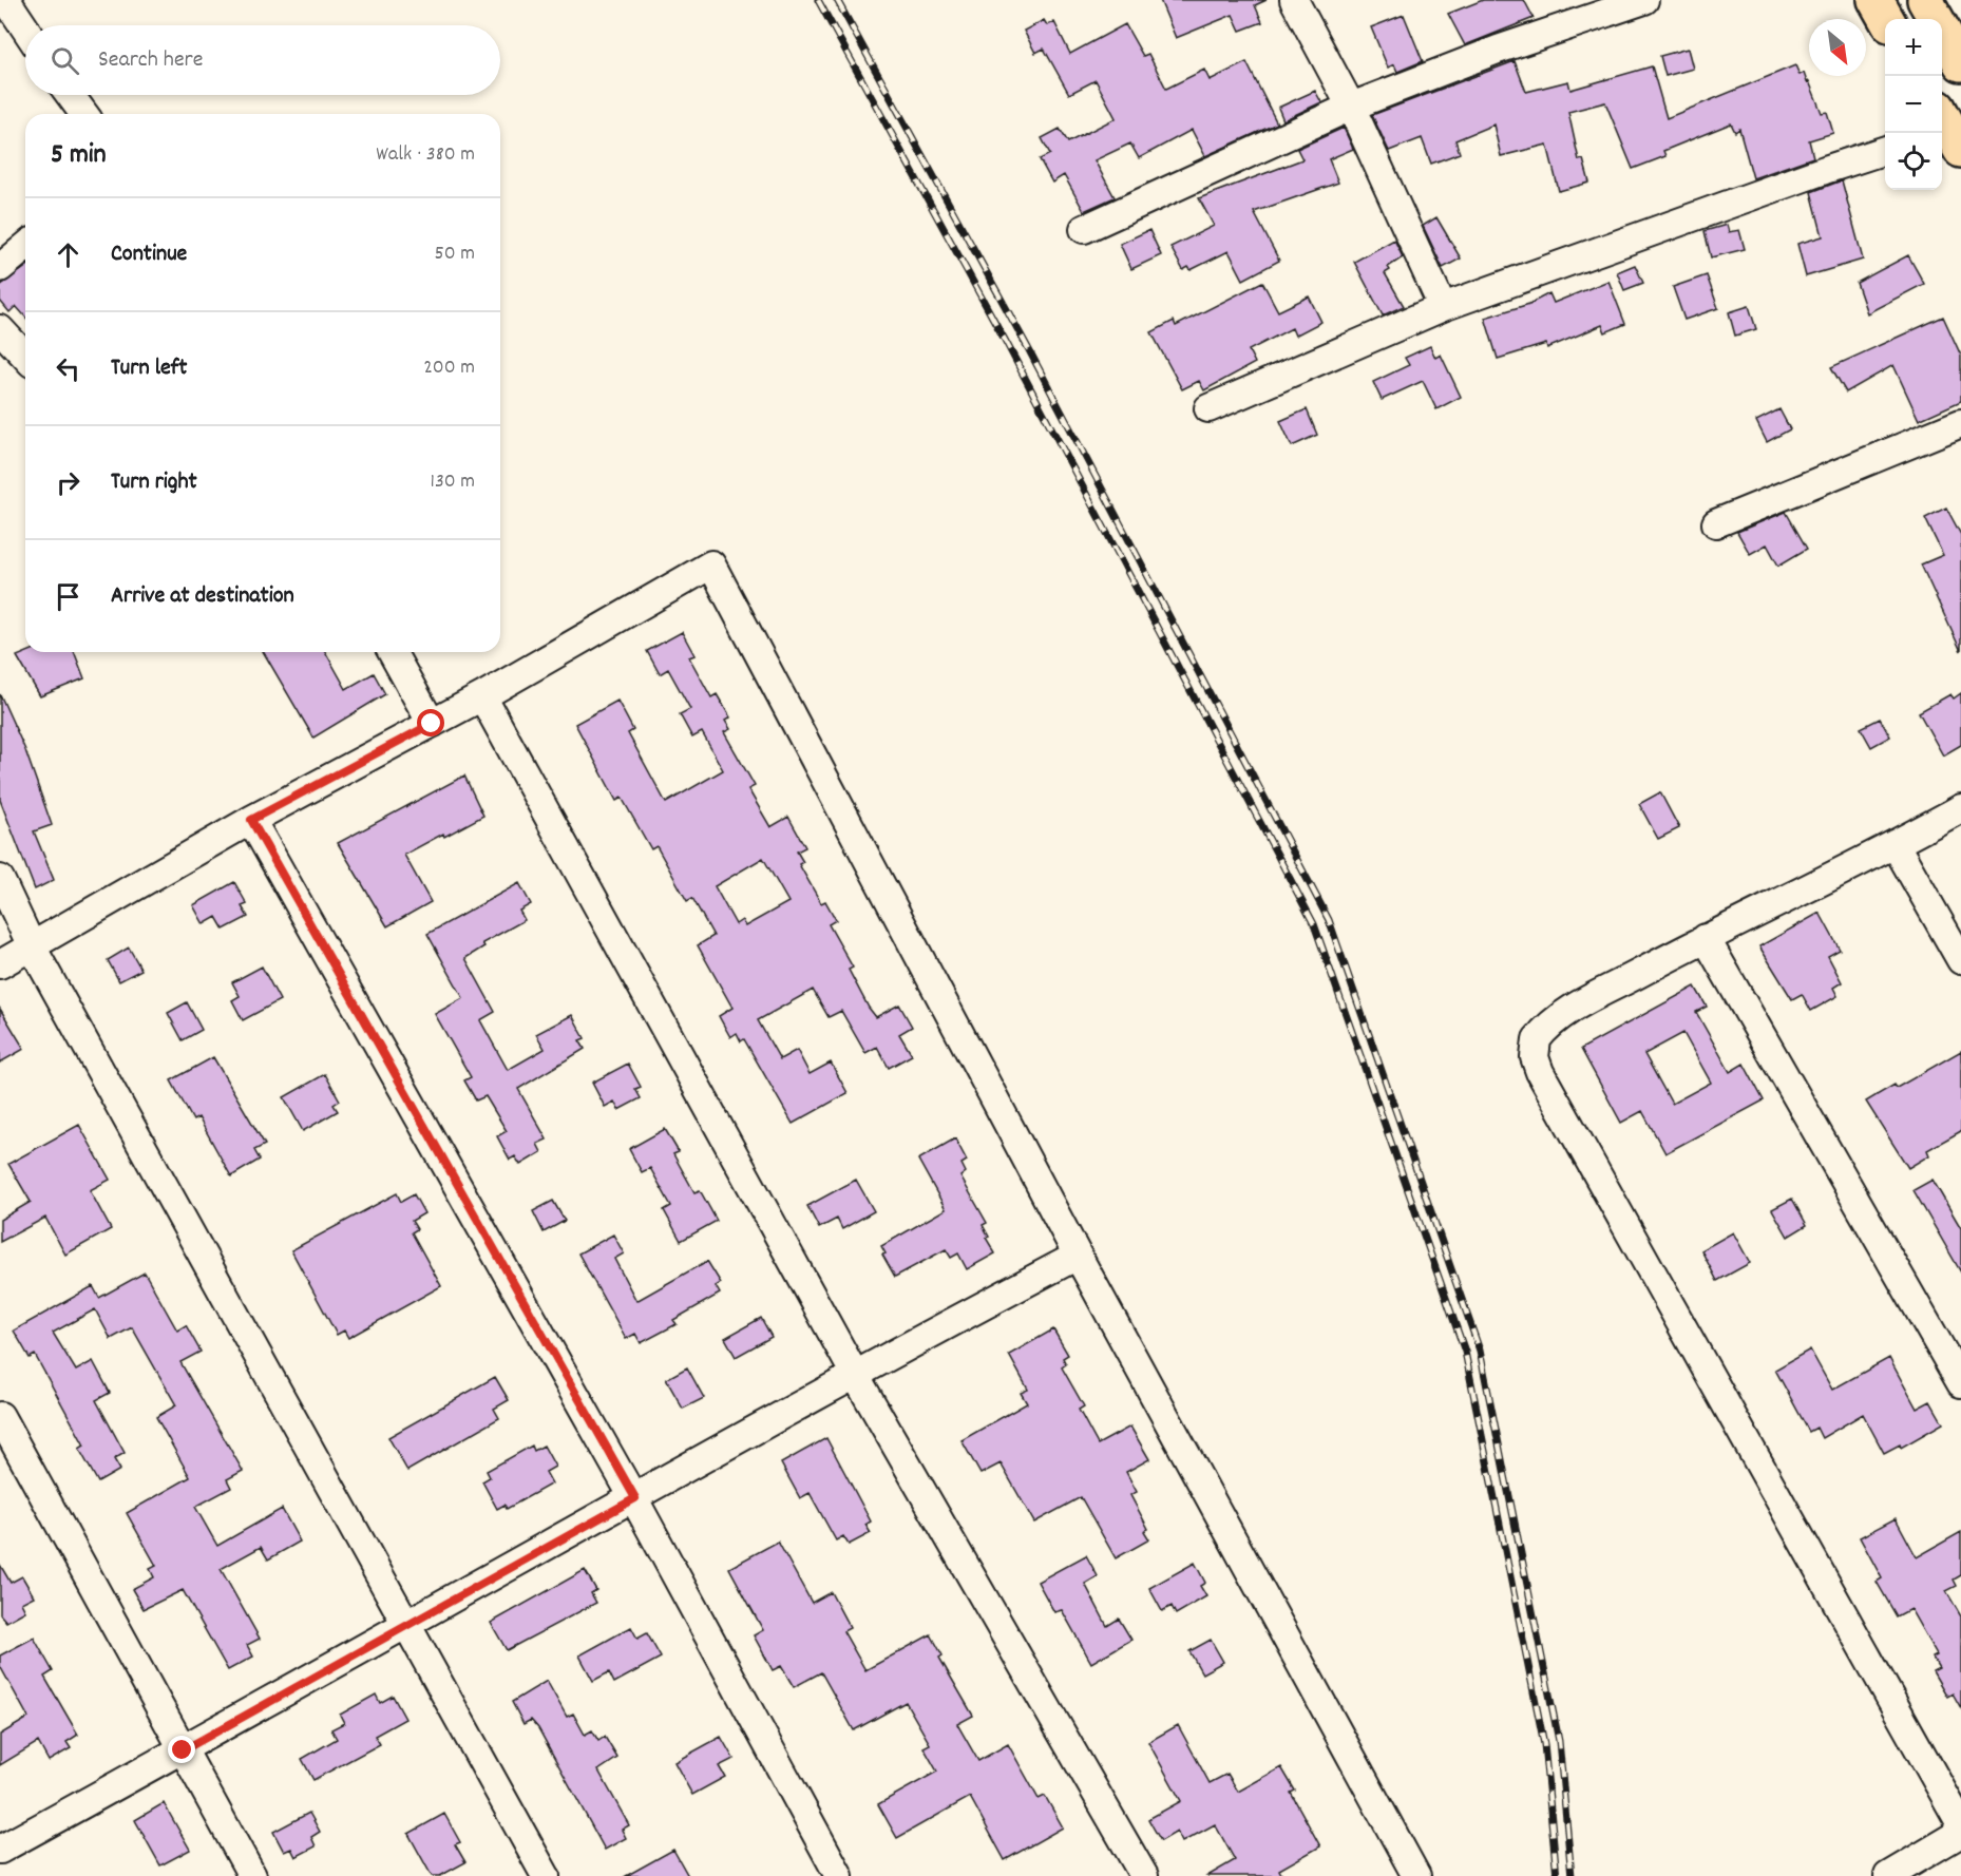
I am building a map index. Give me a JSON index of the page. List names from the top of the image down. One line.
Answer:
{"north":"bottom right","page":{"map_buttons":["+","−"],"search":"Search here","heading":["5 min","Walk · 380 m"],"list":[["Continue","50 m"],["Turn left","200 m"],["Turn right","130 m"],"Arrive at destination"]}}
